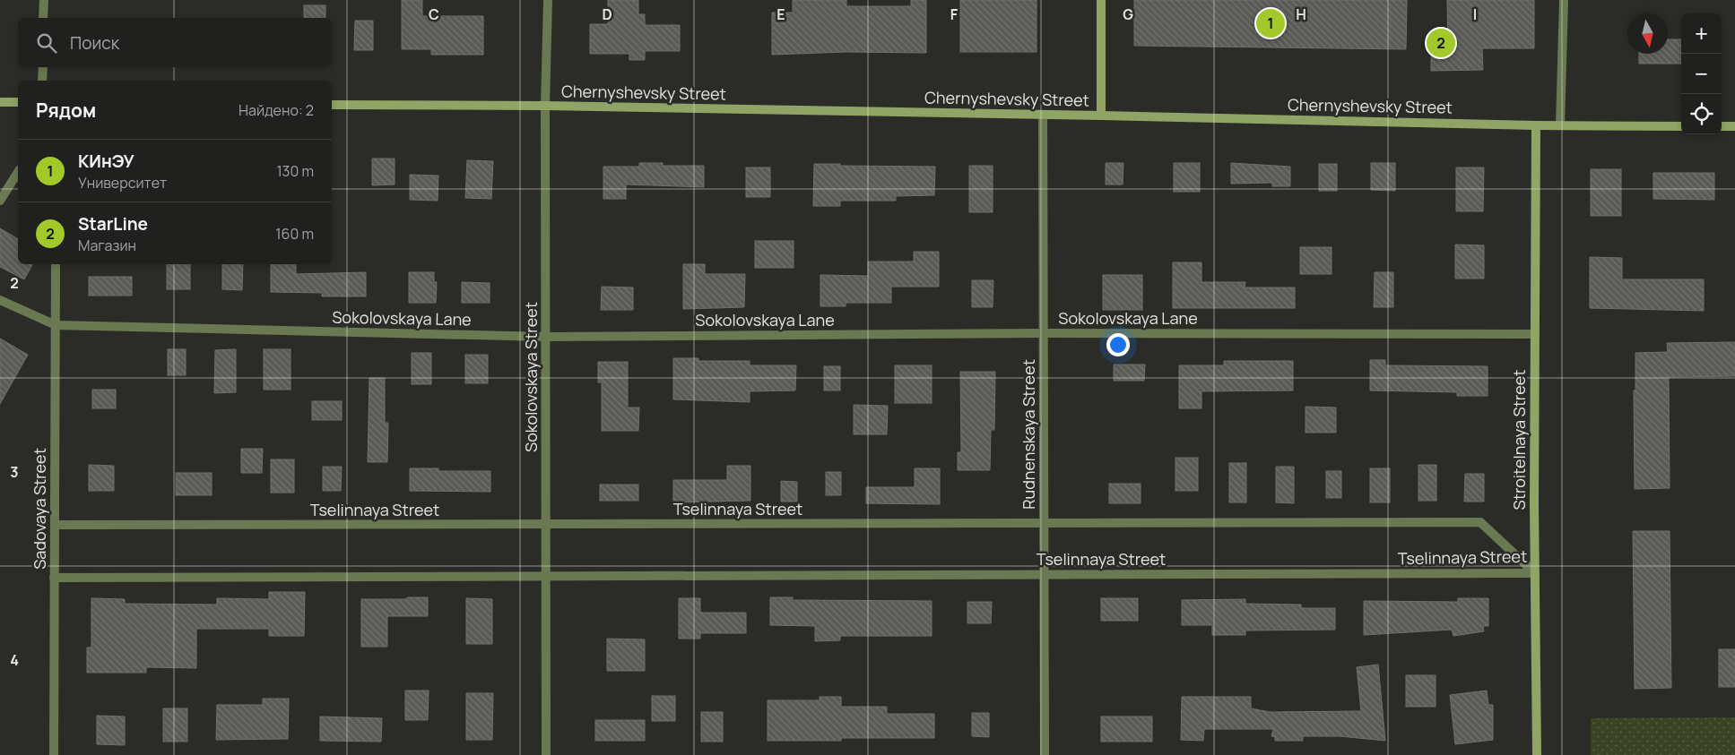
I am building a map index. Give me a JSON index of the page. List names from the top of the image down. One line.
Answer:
{"streets":{"street":["Chernyshevsky Street","Sokolovskaya Lane","Sokolovskaya Street","Rudnenskaya Street","Stroitelnaya Street","Sadovaya Street","Tselinnaya Street"]},"crossings":[["Chernyshevsky Street","Sokolovskaya Street"],["Chernyshevsky Street","Rudnenskaya Street"],["Chernyshevsky Street","Stroitelnaya Street"],["Sokolovskaya Lane","Sokolovskaya Street"],["Sokolovskaya Lane","Rudnenskaya Street"],["Sokolovskaya Lane","Stroitelnaya Street"],["Sokolovskaya Lane","Sadovaya Street"],["Sokolovskaya Street","Tselinnaya Street"],["Rudnenskaya Street","Tselinnaya Street"],["Stroitelnaya Street","Tselinnaya Street"],["Sadovaya Street","Tselinnaya Street"]],"north":"bottom","page":{"pins":["1","2"],"map_buttons":["+","−"],"search":"Поиск","heading":["Рядом","Найдено: 2"],"list":[{"mark":"1","name":"КИнЭУ","note":"Университет","value":"130 m"},{"mark":"2","name":"StarLine","note":"Магазин","value":"160 m"}]},"grid":{"columns":["C","D","E","F","G","H","I"],"rows":["2","3","4"]}}
